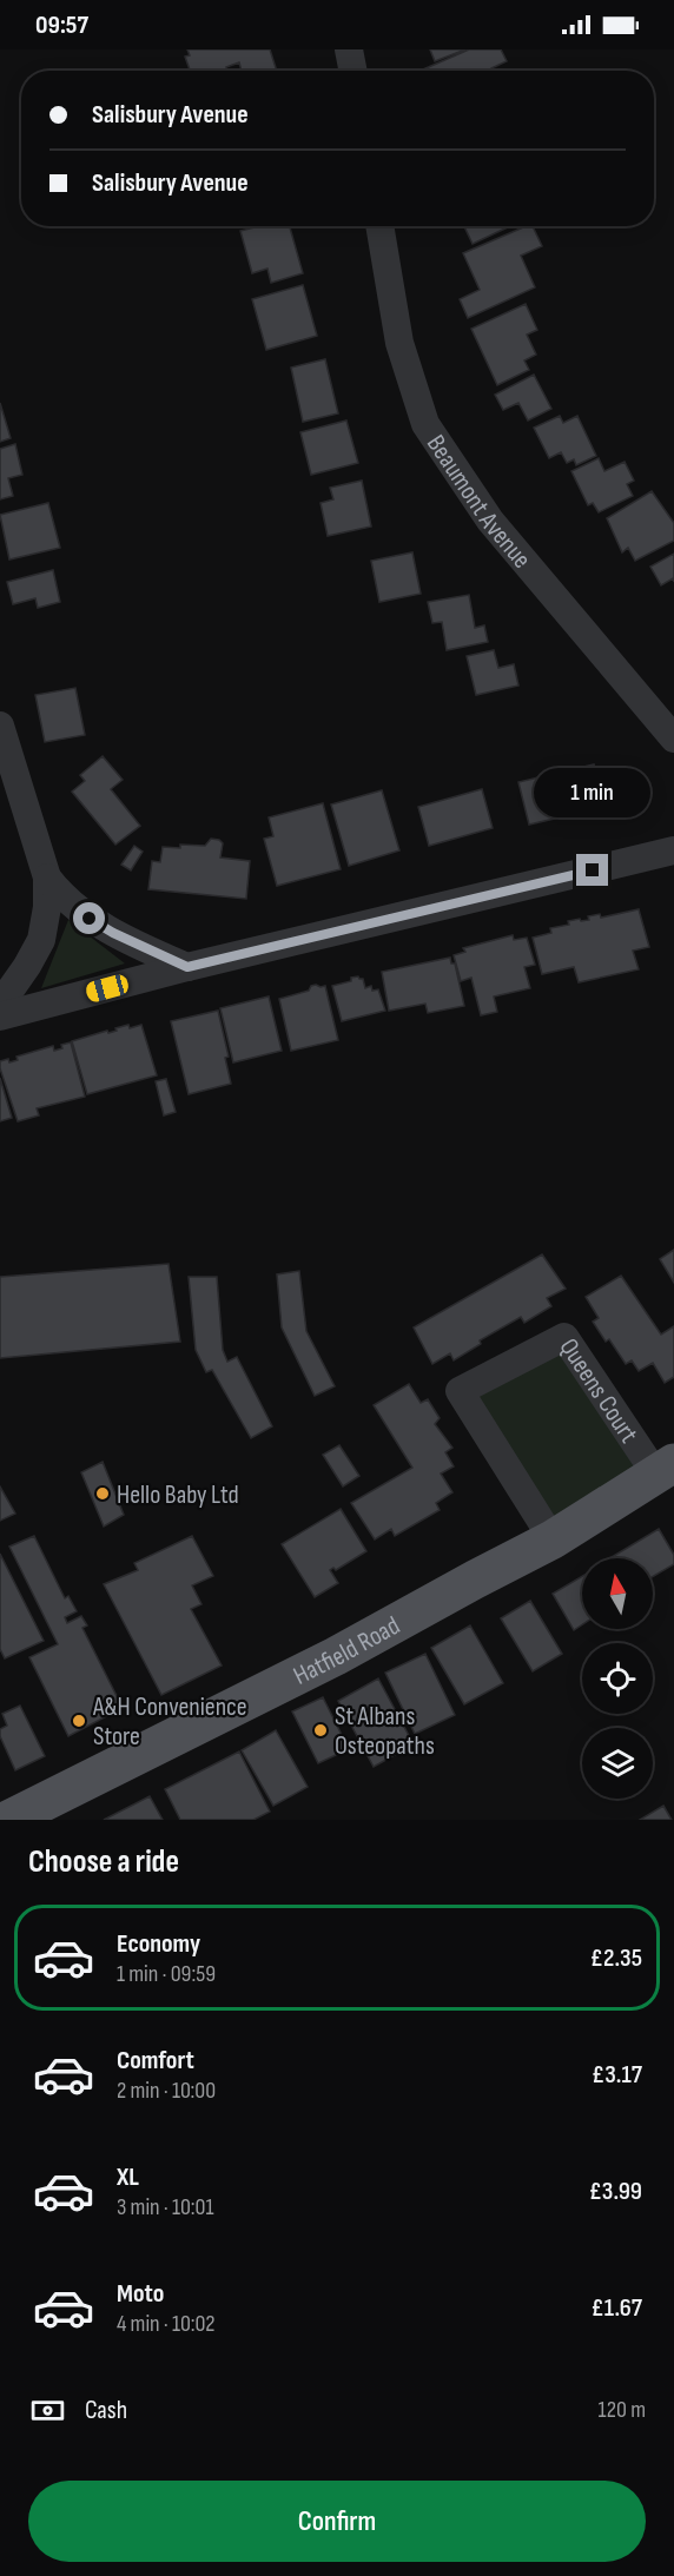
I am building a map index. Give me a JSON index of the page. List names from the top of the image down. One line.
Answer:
{"streets":{"main road":["Hatfield Road"],"street":["Beaumont Avenue","Queens Court"]},"crossings":[["Queens Court","Hatfield Road"]],"places":["Hello Baby Ltd","A&H Convenience Store","St Albans Osteopaths"],"north":"top","page":{"status":"09:57","banner":["Salisbury Avenue","Salisbury Avenue"],"bubble":"1 min","heading":"Choose a ride","list":[{"name":"Economy","note":"1 min · 09:59","value":"£2.35"},{"name":"Comfort","note":"2 min · 10:00","value":"£3.17"},{"name":"XL","note":"3 min · 10:01","value":"£3.99"},{"name":"Moto","note":"4 min · 10:02","value":"£1.67"}],"pay":["Cash","120 m"],"buttons":"Confirm"}}
